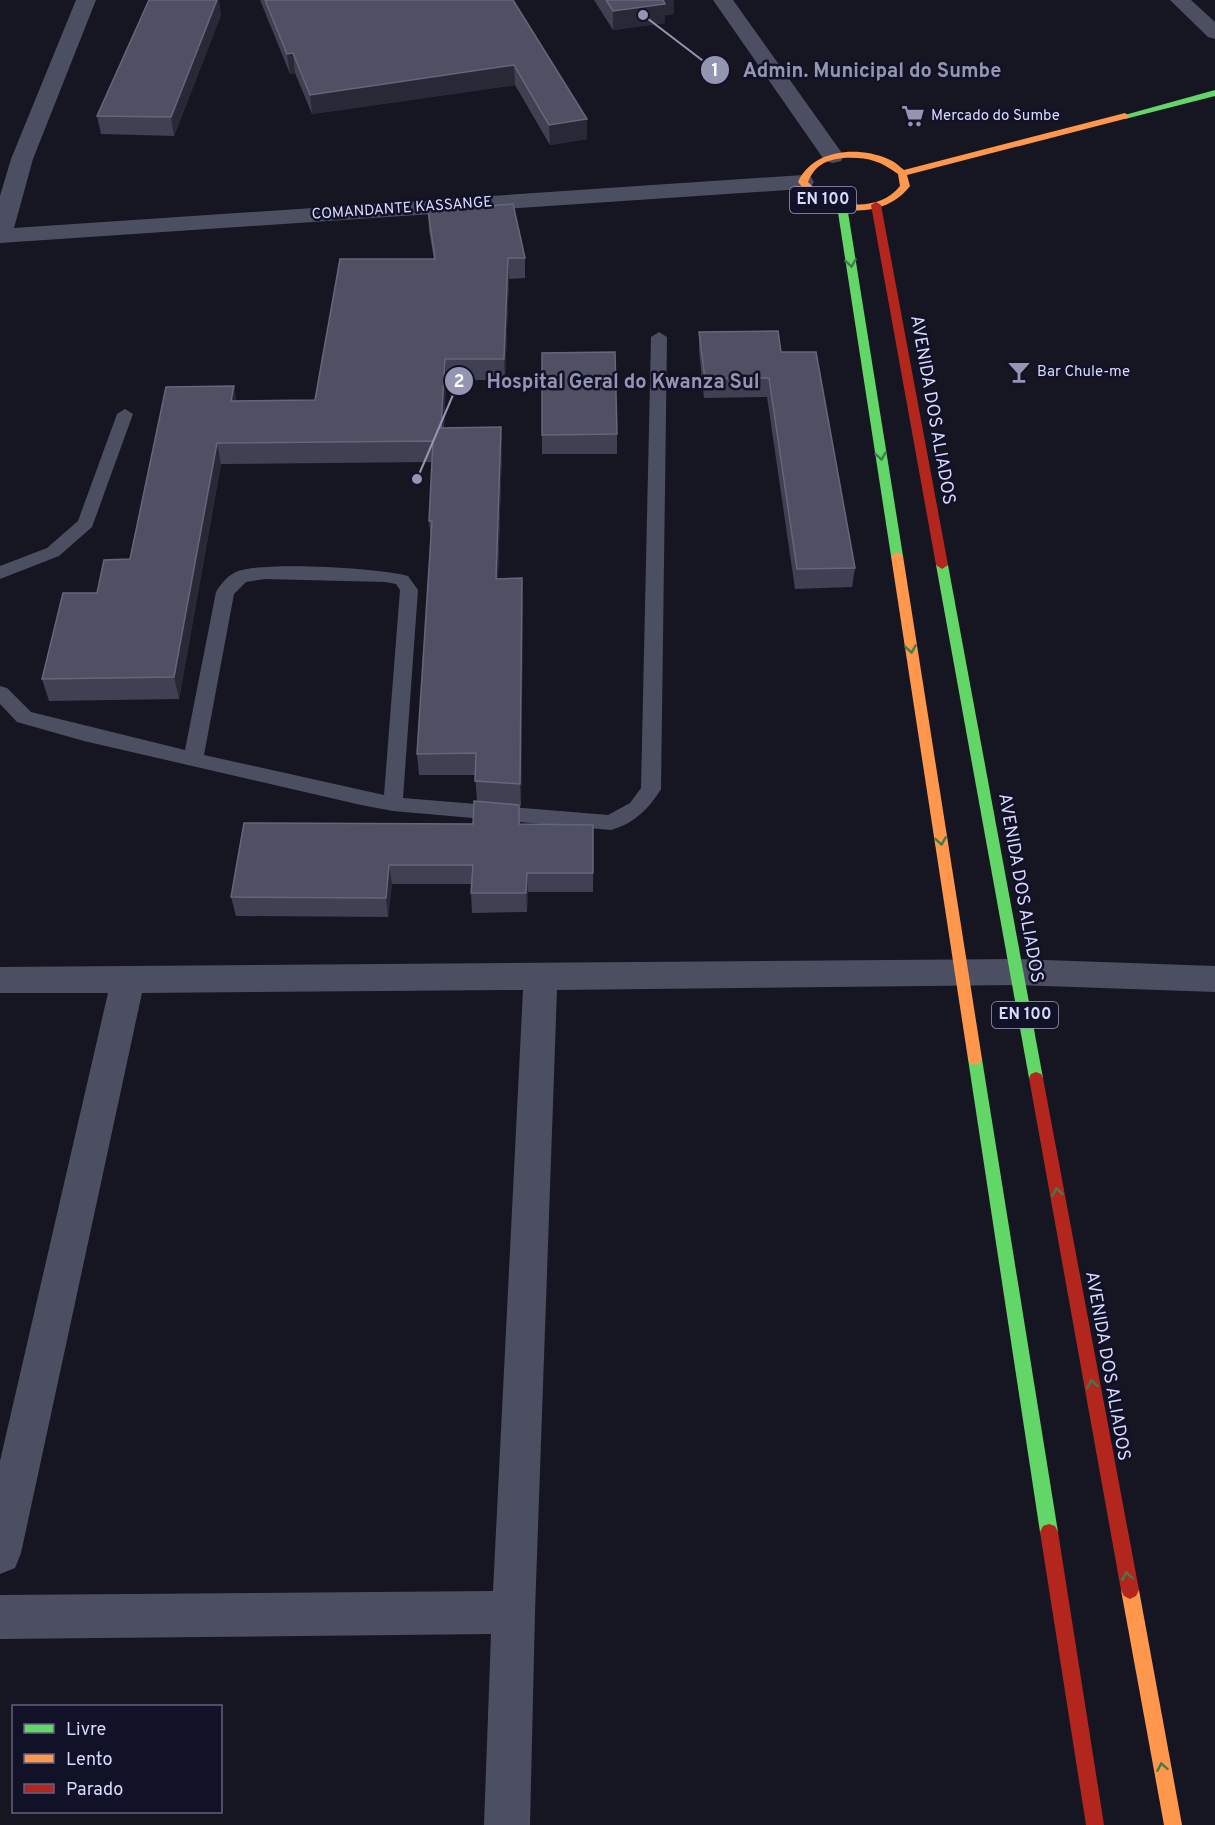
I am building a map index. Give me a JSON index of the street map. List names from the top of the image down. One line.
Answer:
{"streets":{"main road":["EN 100","AVENIDA DOS ALIADOS"],"street":["COMANDANTE KASSANGE"]},"crossings":[["EN 100","COMANDANTE KASSANGE"],["EN 100","AVENIDA DOS ALIADOS"]],"places":{"other":["Admin. Municipal do Sumbe","Hospital Geral do Kwanza Sul"],"supermarket":["Mercado do Sumbe"],"bar":["Bar Chule-me"]},"legend":["Livre","Lento","Parado"]}
